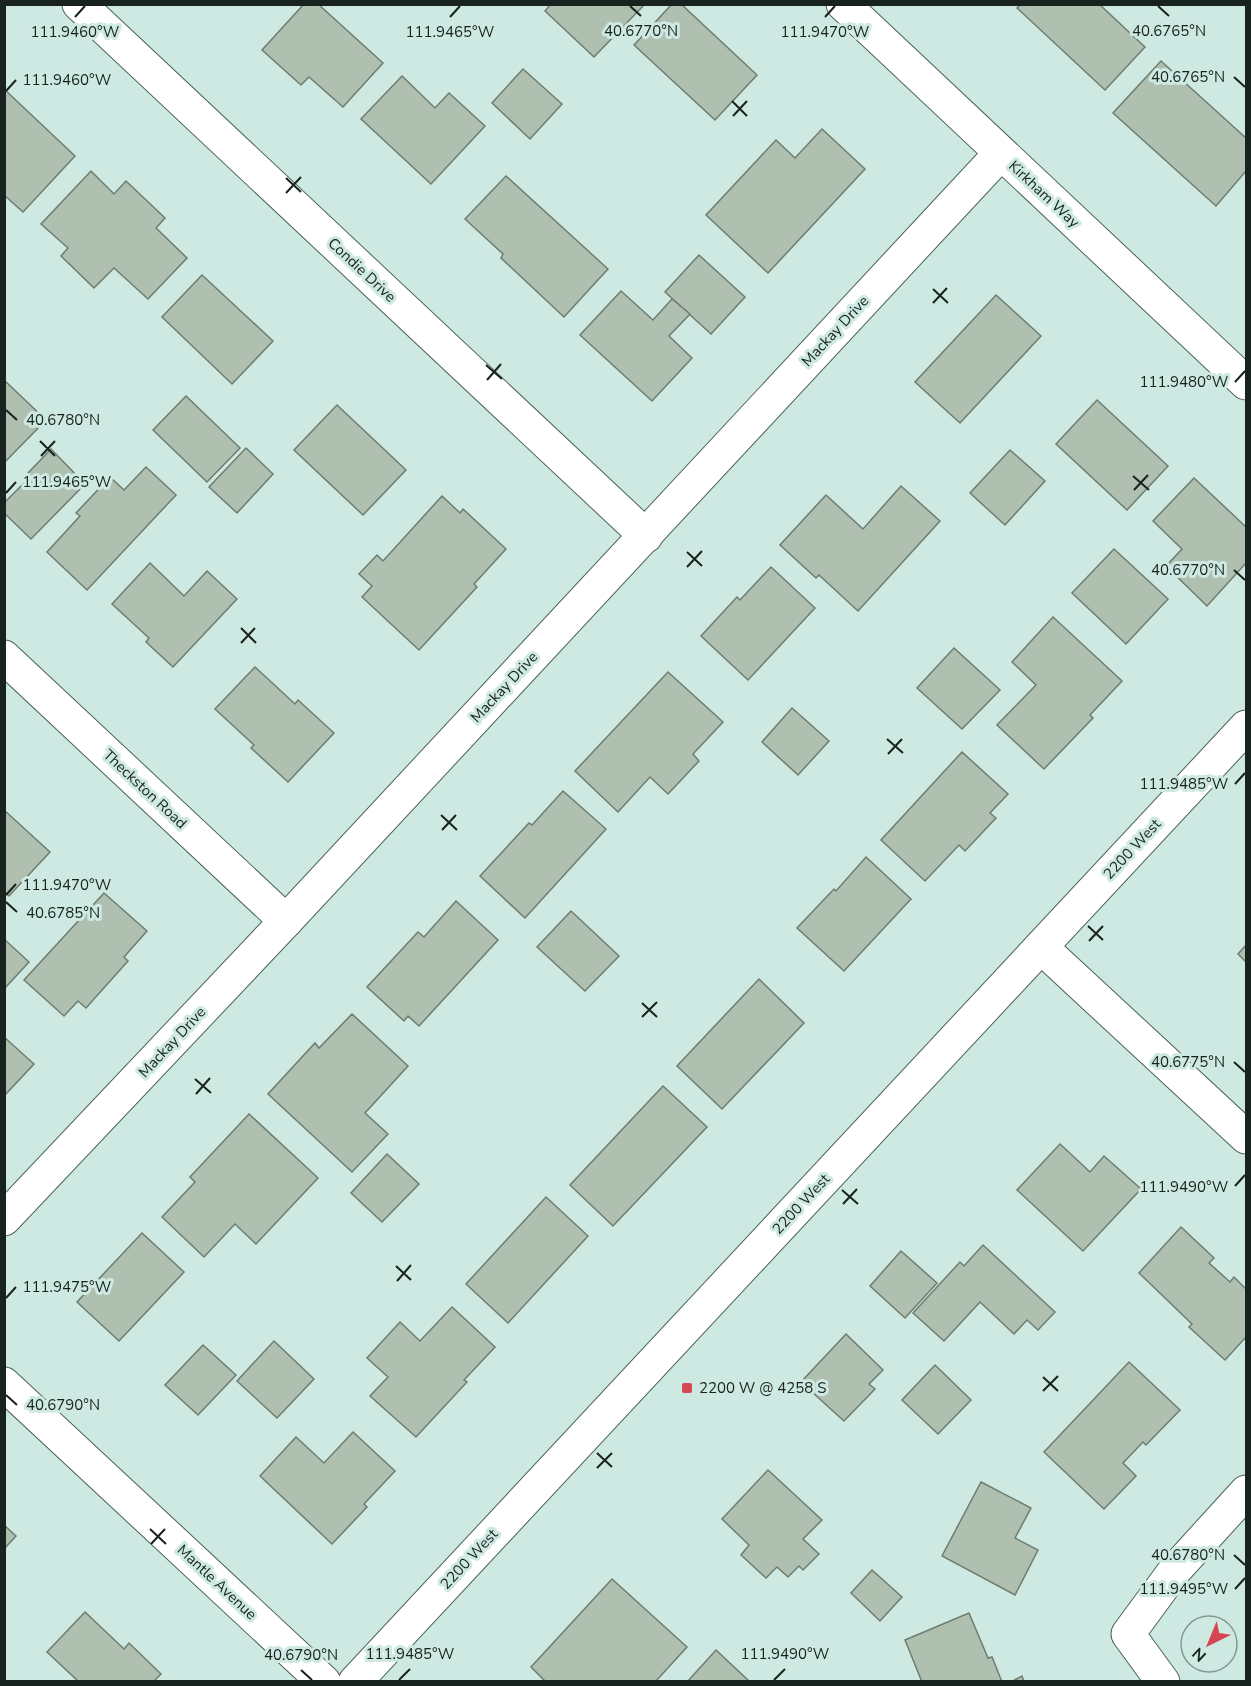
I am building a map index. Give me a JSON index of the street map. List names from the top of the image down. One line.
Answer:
{"streets":{"street":["Kirkham Way","Condie Drive","Mackay Drive","Theckston Road","2200 West","Mantle Avenue"]},"crossings":[["Kirkham Way","Mackay Drive"],["Condie Drive","Mackay Drive"],["Mackay Drive","Theckston Road"]],"places":{"transit":["2200 W @ 4258 S"]},"north":"bottom left","coordinates":["40.6770°N","40.6765°N","111.9460°W","111.9465°W","111.9470°W","111.9480°W","40.6780°N","111.9485°W","40.6785°N","40.6775°N","111.9490°W","111.9475°W","40.6790°N","111.9495°W"]}
